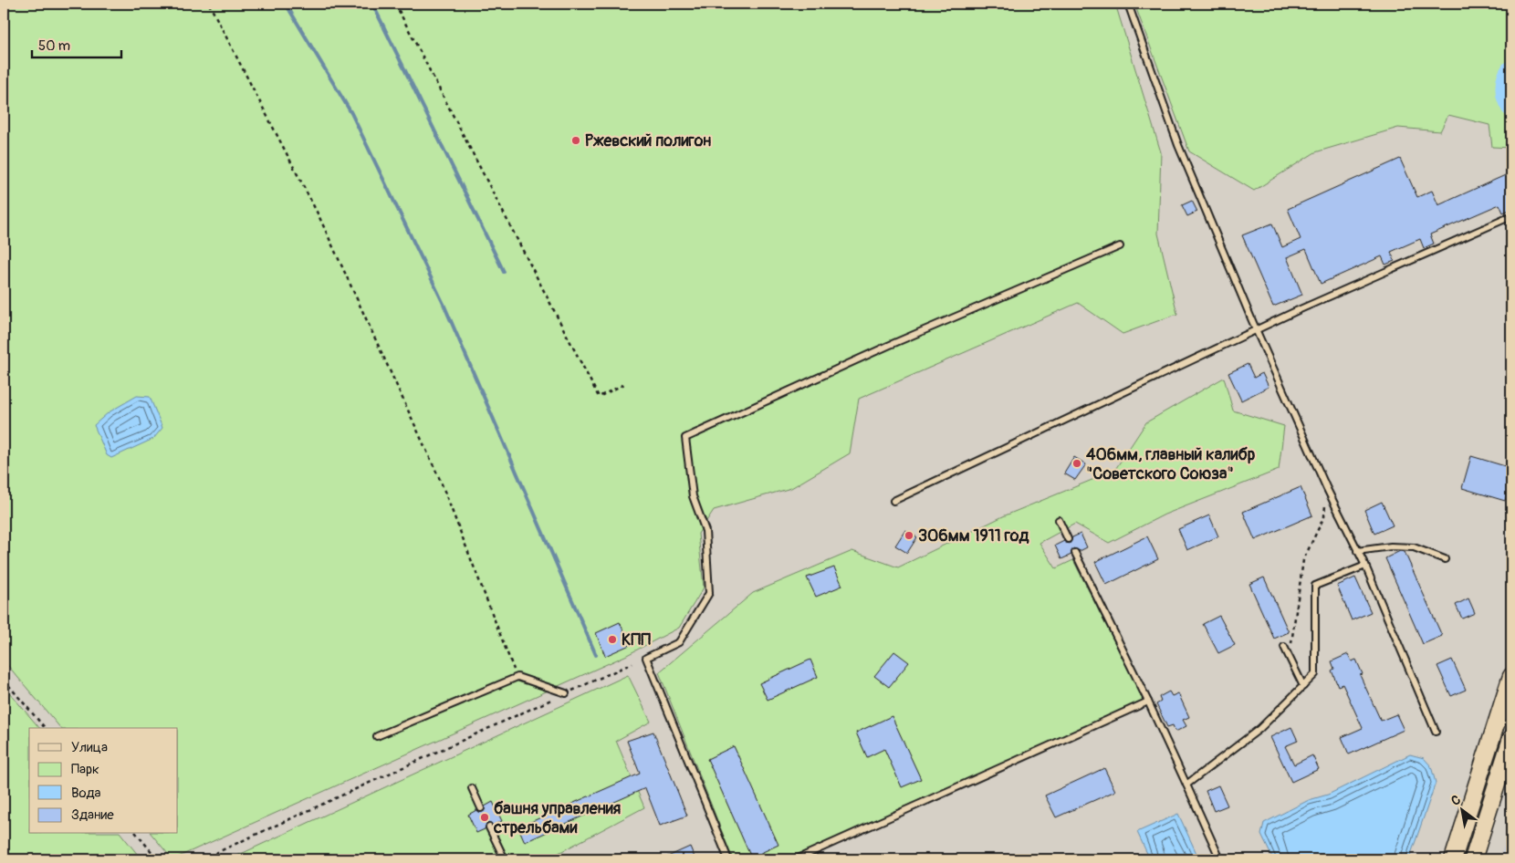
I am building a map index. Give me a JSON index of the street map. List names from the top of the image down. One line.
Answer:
{"places":["Ржевский полигон","406мм, главный калибр \"Советского Союза\"","306мм 1911 год","КПП","башня управления стрельбами"],"legend":["Улица","Парк","Вода","Здание"],"scale_bar":"50 m","north":"top left"}
